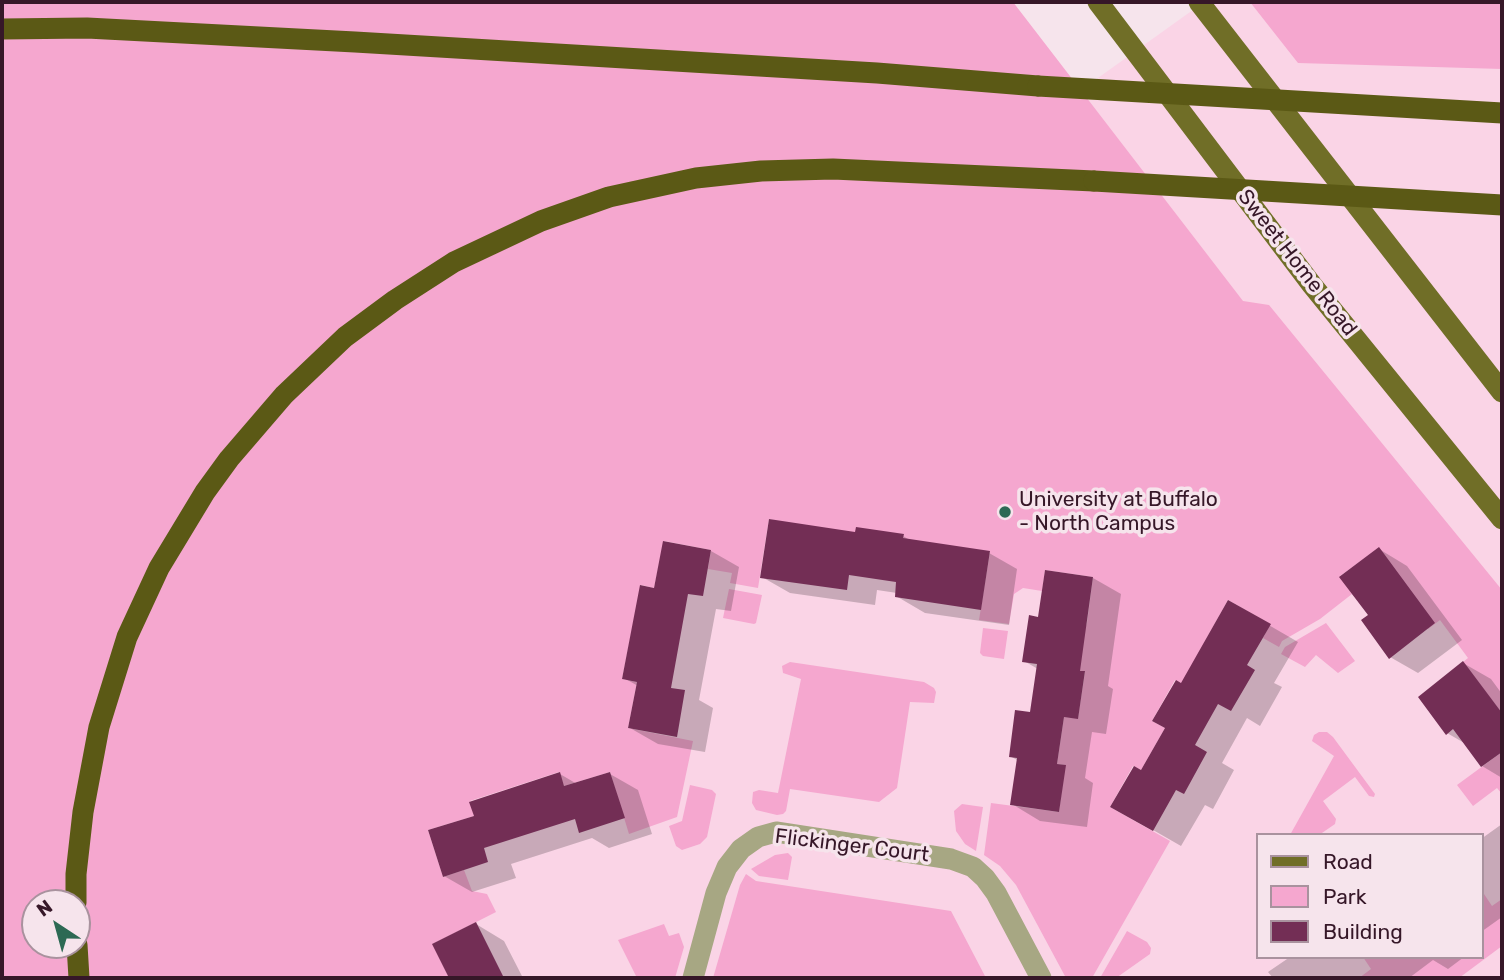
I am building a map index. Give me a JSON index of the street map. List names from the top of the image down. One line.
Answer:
{"streets":{"main road":["Sweet Home Road"],"street":["Flickinger Court"]},"places":["University at Buffalo - North Campus"],"legend":["Road","Park","Building"],"north":"top left"}
